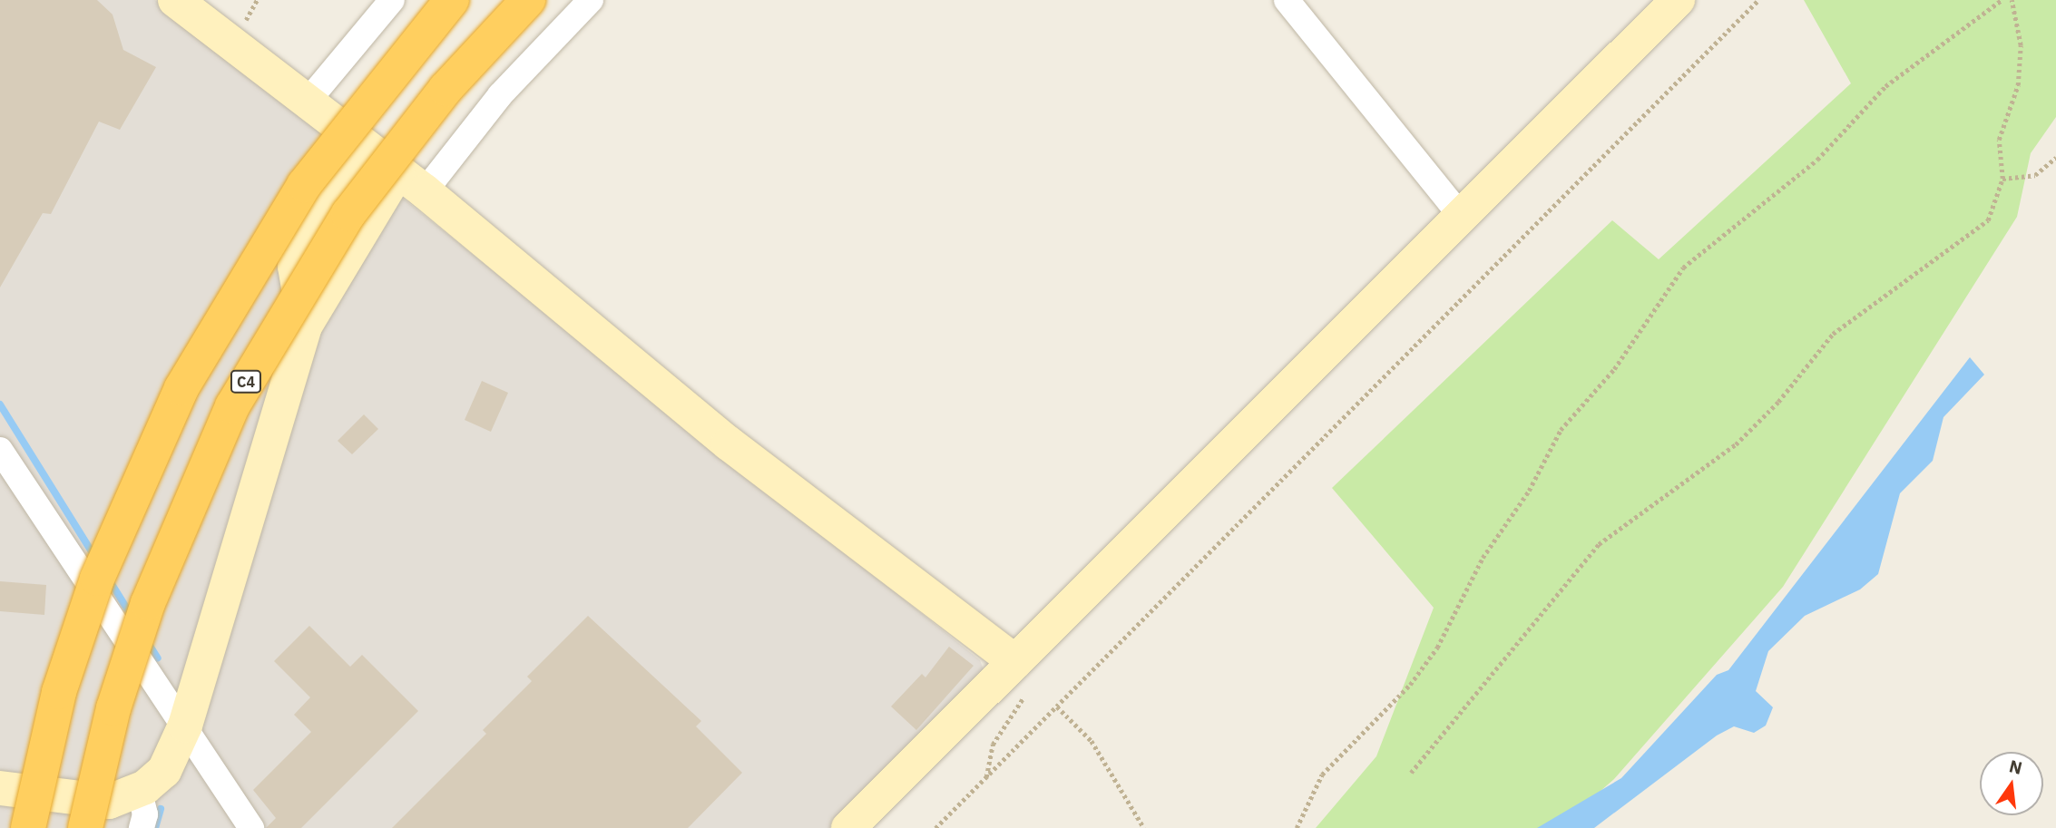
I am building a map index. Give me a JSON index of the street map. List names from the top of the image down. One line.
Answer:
{"streets":{"highway":["C4"]},"north":"top"}
